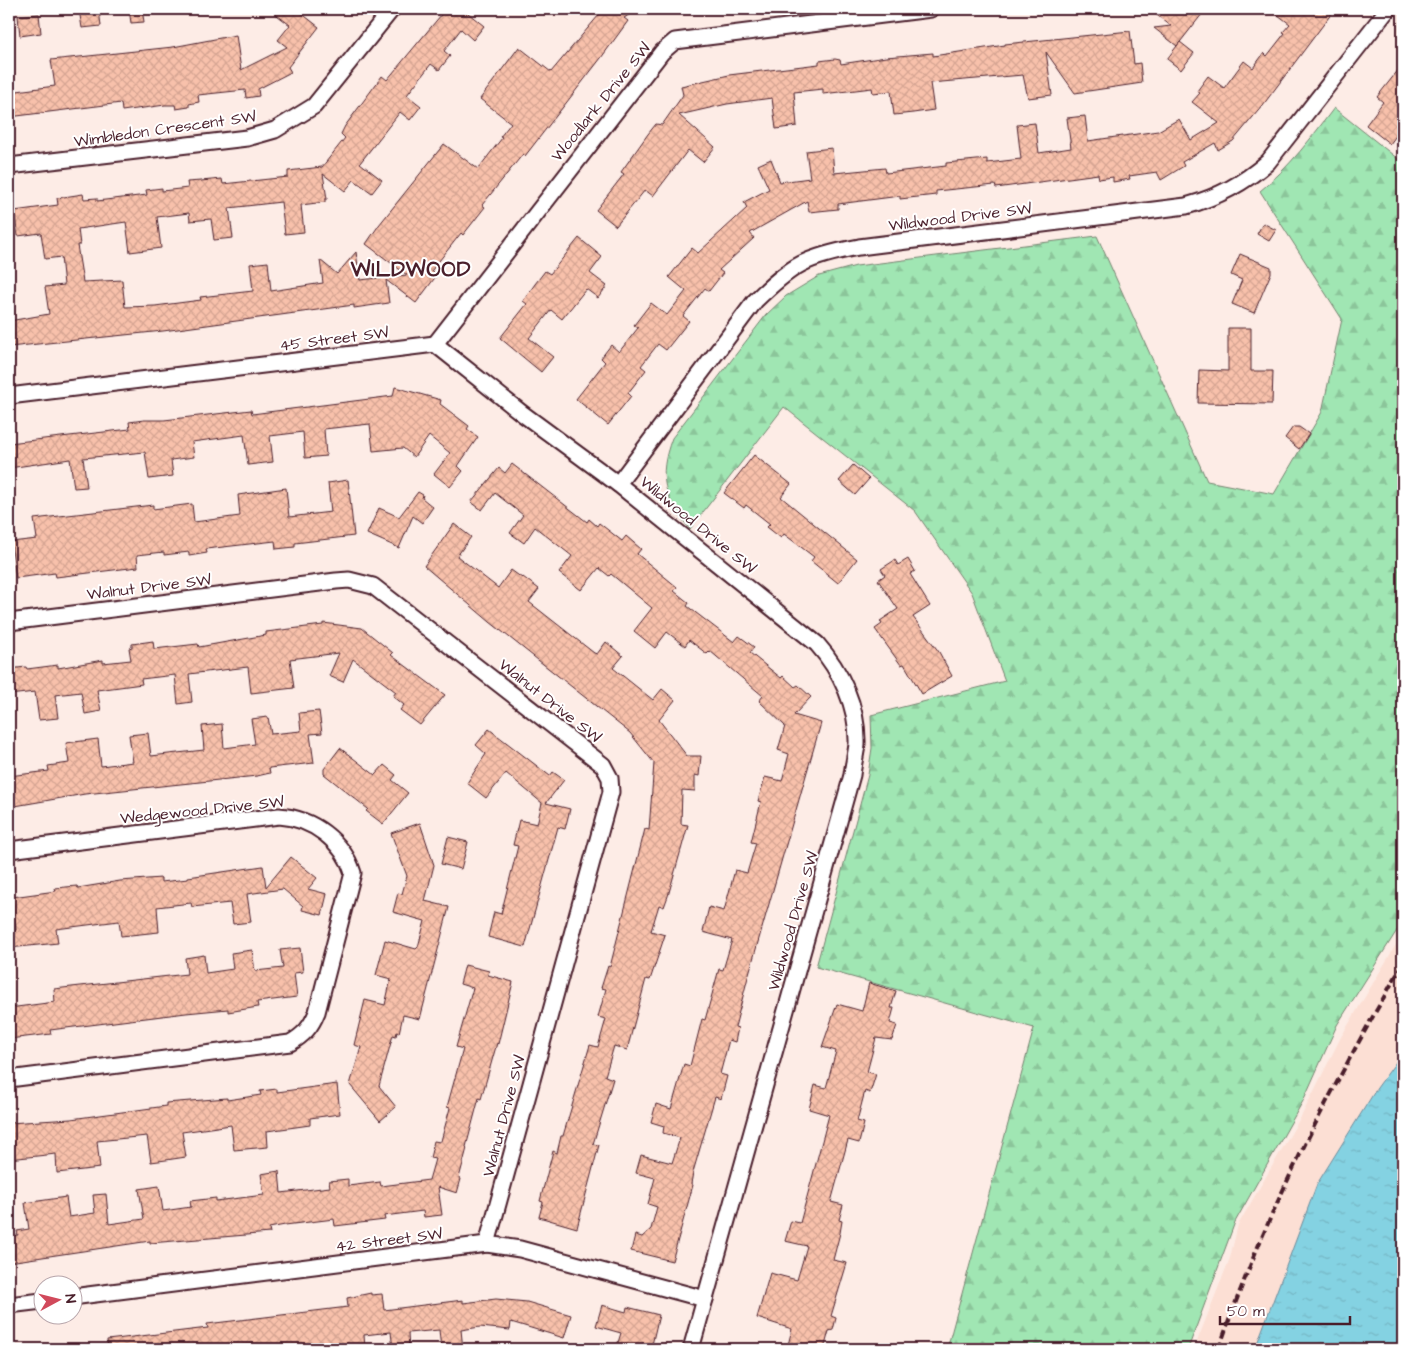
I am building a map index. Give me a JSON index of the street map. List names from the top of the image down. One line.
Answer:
{"streets":{"street":["Woodlark Drive SW","Wimbledon Crescent SW","Wildwood Drive SW","45 Street SW","Walnut Drive SW","Wedgewood Drive SW","42 Street SW"]},"crossings":[["Woodlark Drive SW","45 Street SW"],["Wildwood Drive SW","42 Street SW"],["Walnut Drive SW","42 Street SW"]],"districts":["WILDWOOD"],"scale_bar":"50 m","north":"right"}
